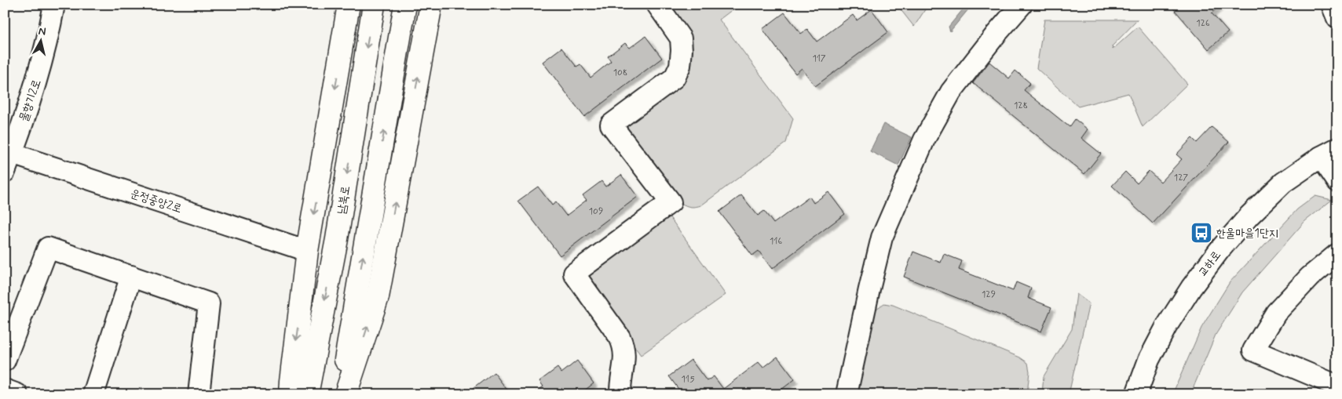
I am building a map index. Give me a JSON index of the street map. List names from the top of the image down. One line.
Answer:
{"streets":{"main road":["남북로"],"street":["물향기2로","운정중앙2로","교하로"]},"crossings":[["물향기2로","운정중앙2로"]],"places":{"bus stop":["한울마을1단지"]},"house_numbers":["126","117","108","128","127","109","116","129","115"],"north":"top"}
